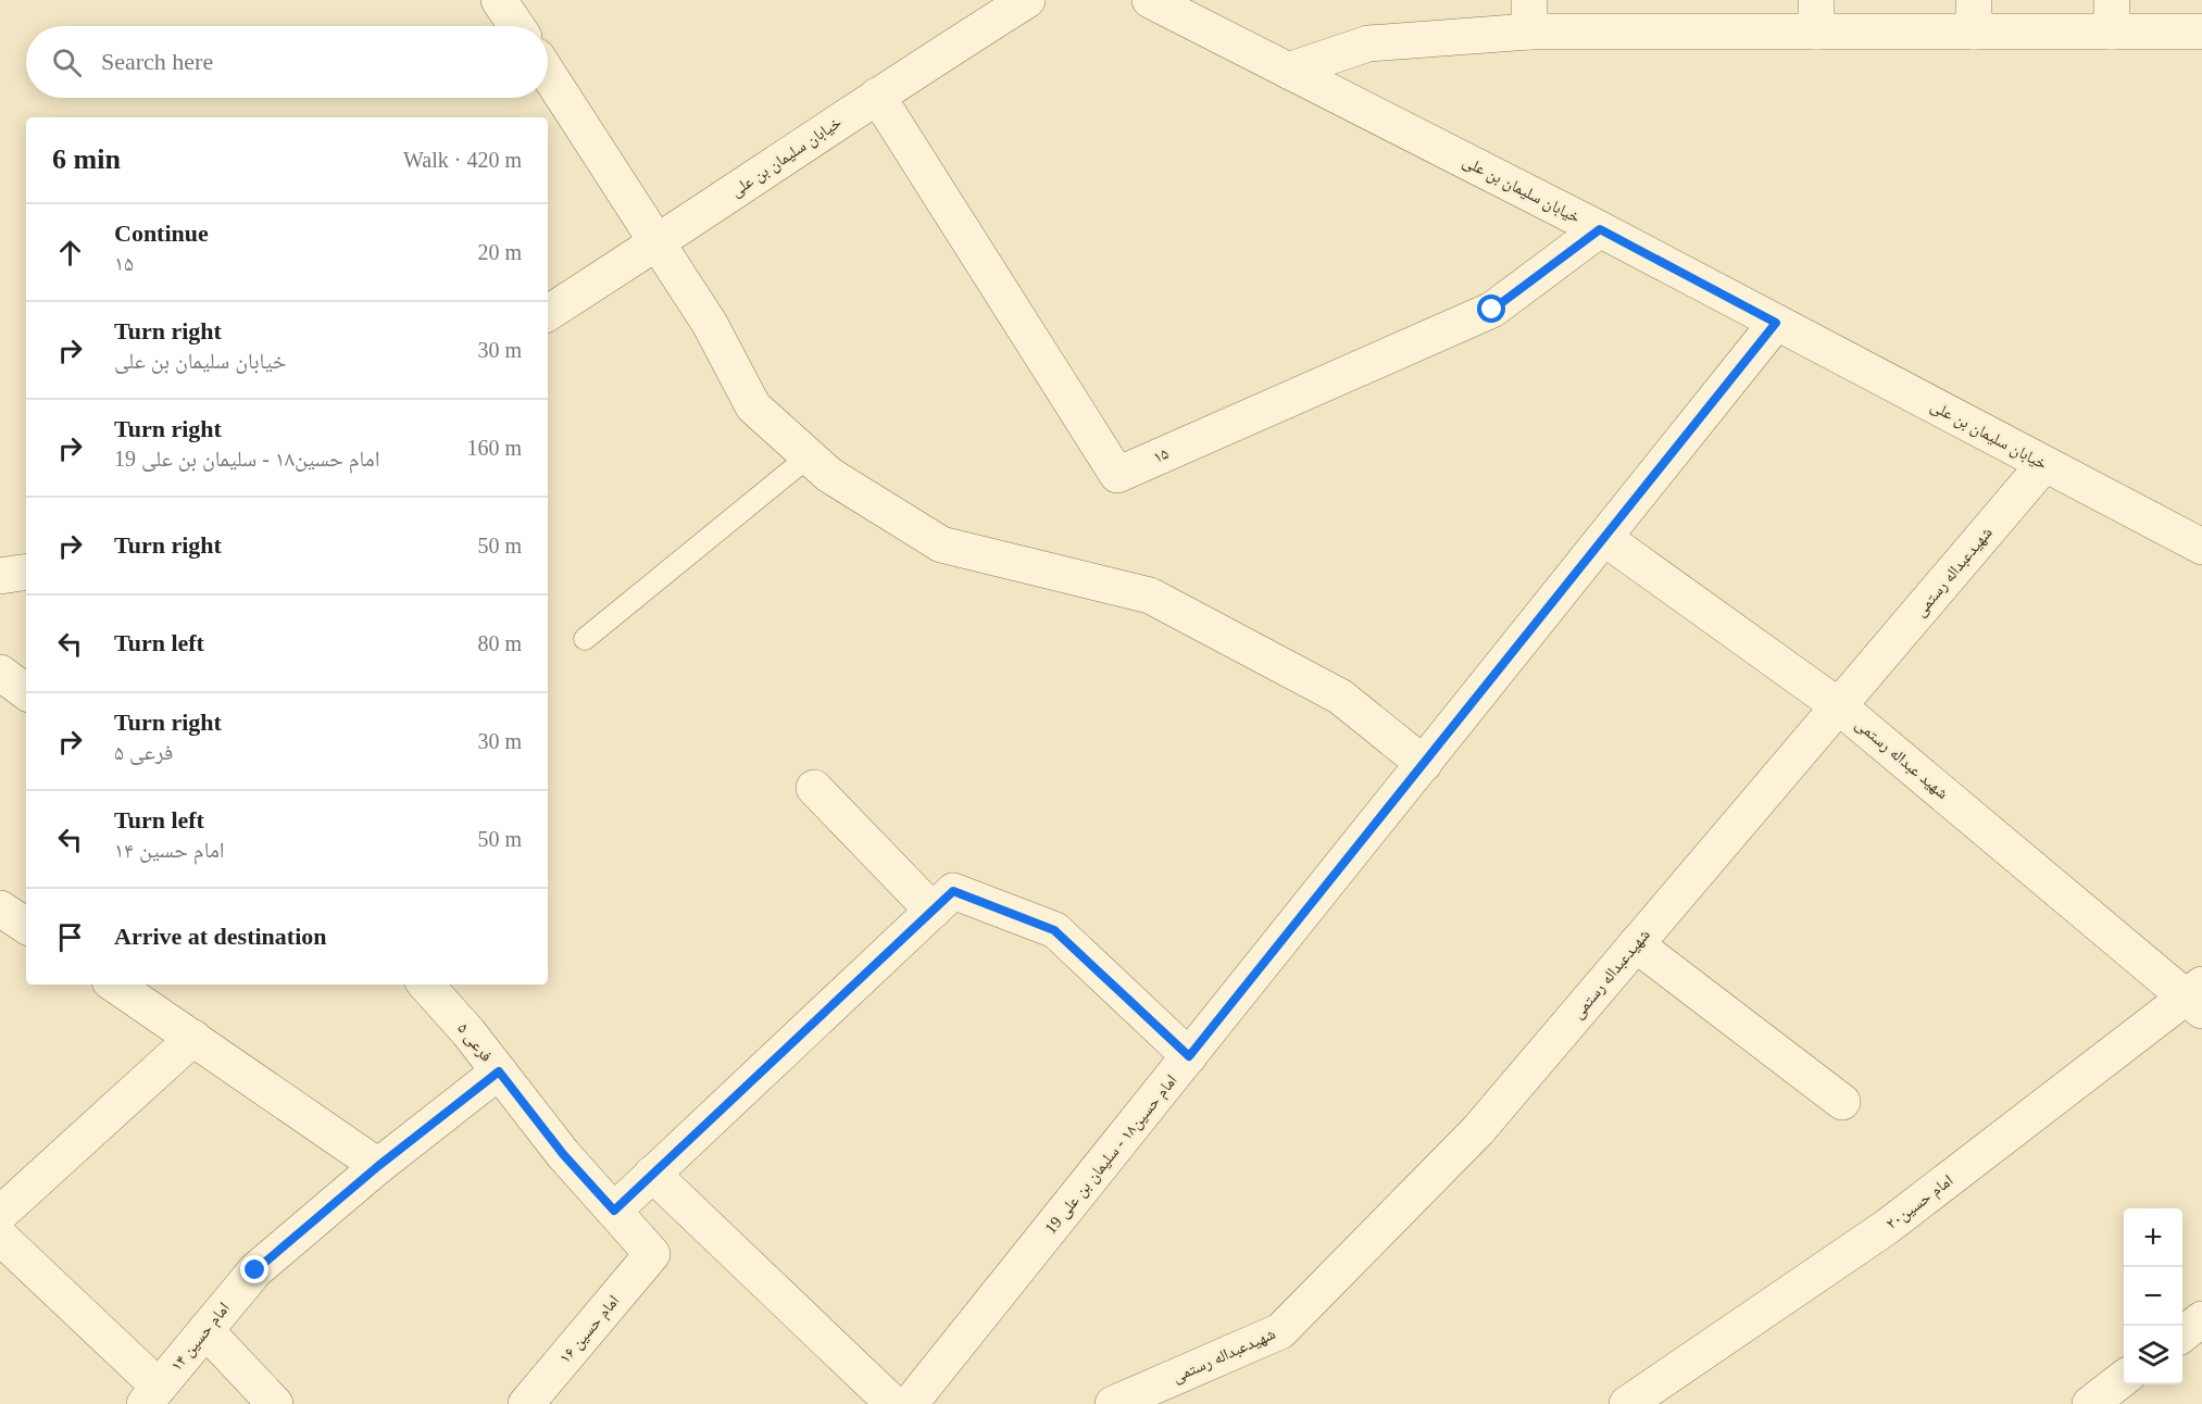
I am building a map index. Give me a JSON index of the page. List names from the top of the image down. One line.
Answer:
{"streets":{"street":["خیابان سلیمان بن علی","۱۵","شهیدعبداله رستمی","شهید عبداله رستمی","فرعی ۵","امام حسین۱۸ - سلیمان بن علی 19","امام حسین۲۰","امام حسین ۱۶","امام حسین ۱۴"]},"crossings":[["خیابان سلیمان بن علی","۱۵"],["خیابان سلیمان بن علی","شهیدعبداله رستمی"],["خیابان سلیمان بن علی","امام حسین۱۸ - سلیمان بن علی 19"],["شهیدعبداله رستمی","شهید عبداله رستمی"],["شهید عبداله رستمی","امام حسین۱۸ - سلیمان بن علی 19"],["شهید عبداله رستمی","امام حسین۲۰"],["فرعی ۵","امام حسین ۱۶"],["فرعی ۵","امام حسین ۱۴"]],"page":{"search":"Search here","heading":["6 min","Walk · 420 m"],"list":[["Continue","۱۵","20 m"],["Turn right","خیابان سلیمان بن علی","30 m"],["Turn right","امام حسین۱۸ - سلیمان بن علی 19","160 m"],["Turn right","50 m"],["Turn left","80 m"],["Turn right","فرعی ۵","30 m"],["Turn left","امام حسین ۱۴","50 m"],"Arrive at destination"],"map_buttons":["+","−"]}}
